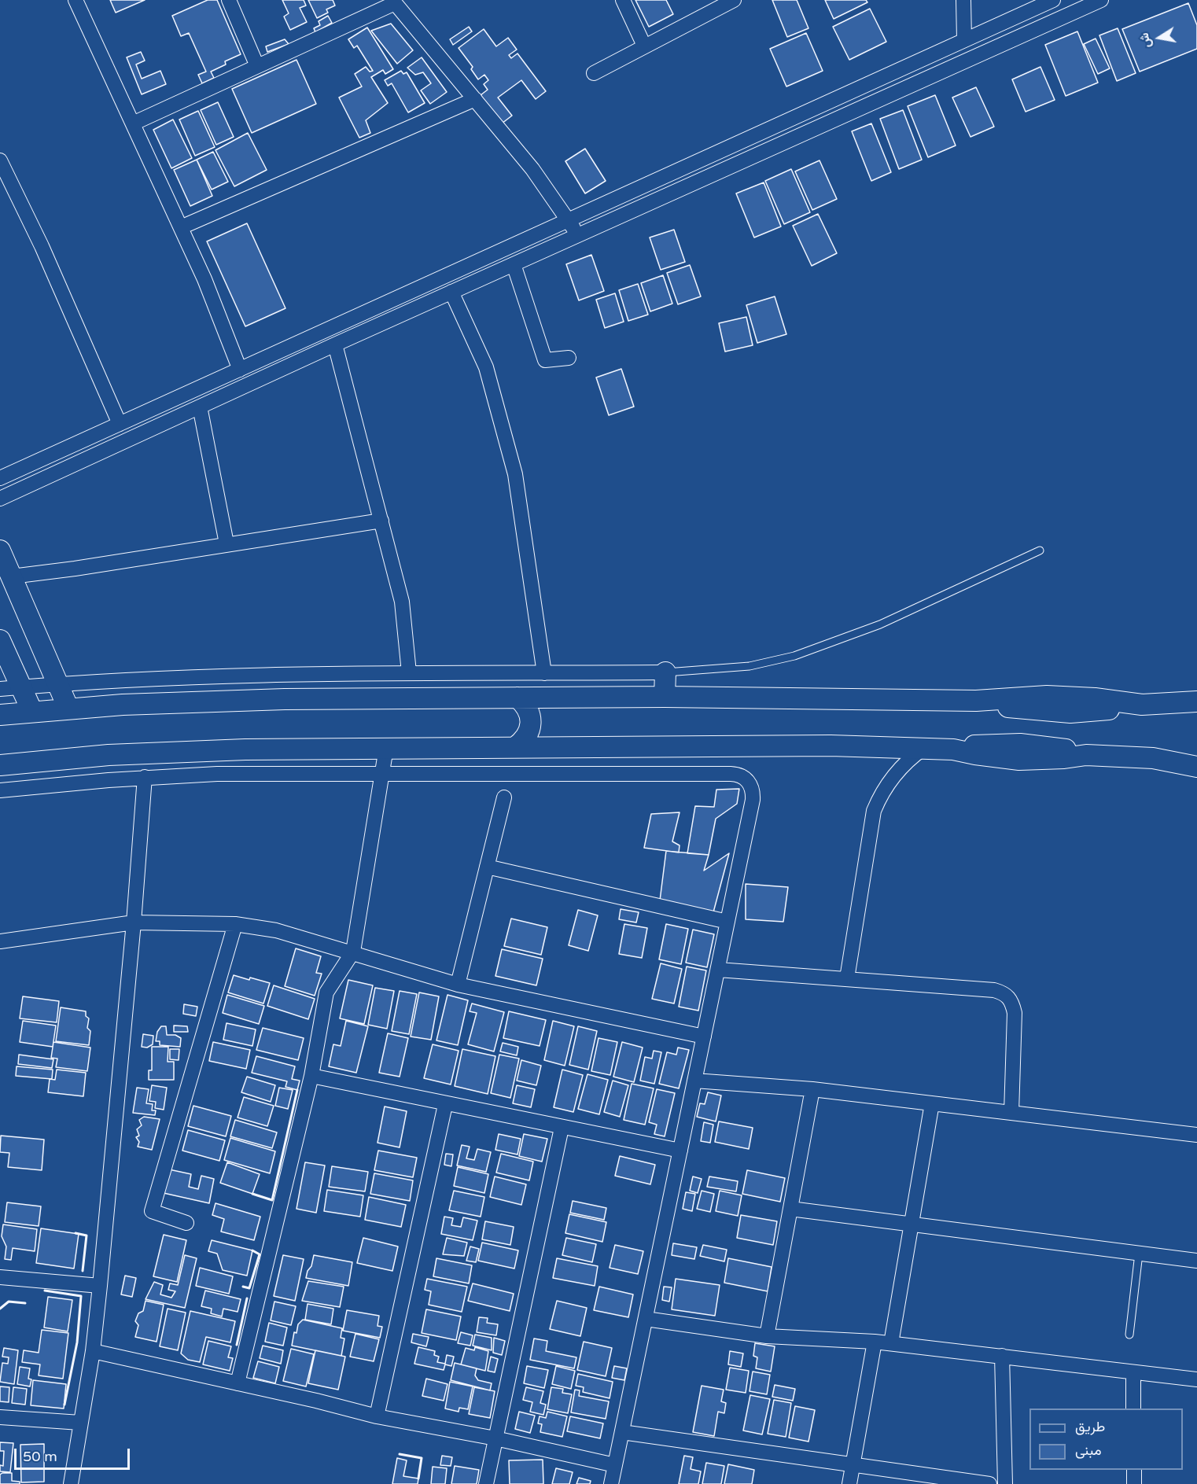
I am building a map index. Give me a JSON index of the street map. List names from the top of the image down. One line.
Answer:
{"legend":["طريق","مبنى"],"scale_bar":"50 m","north":"left"}
